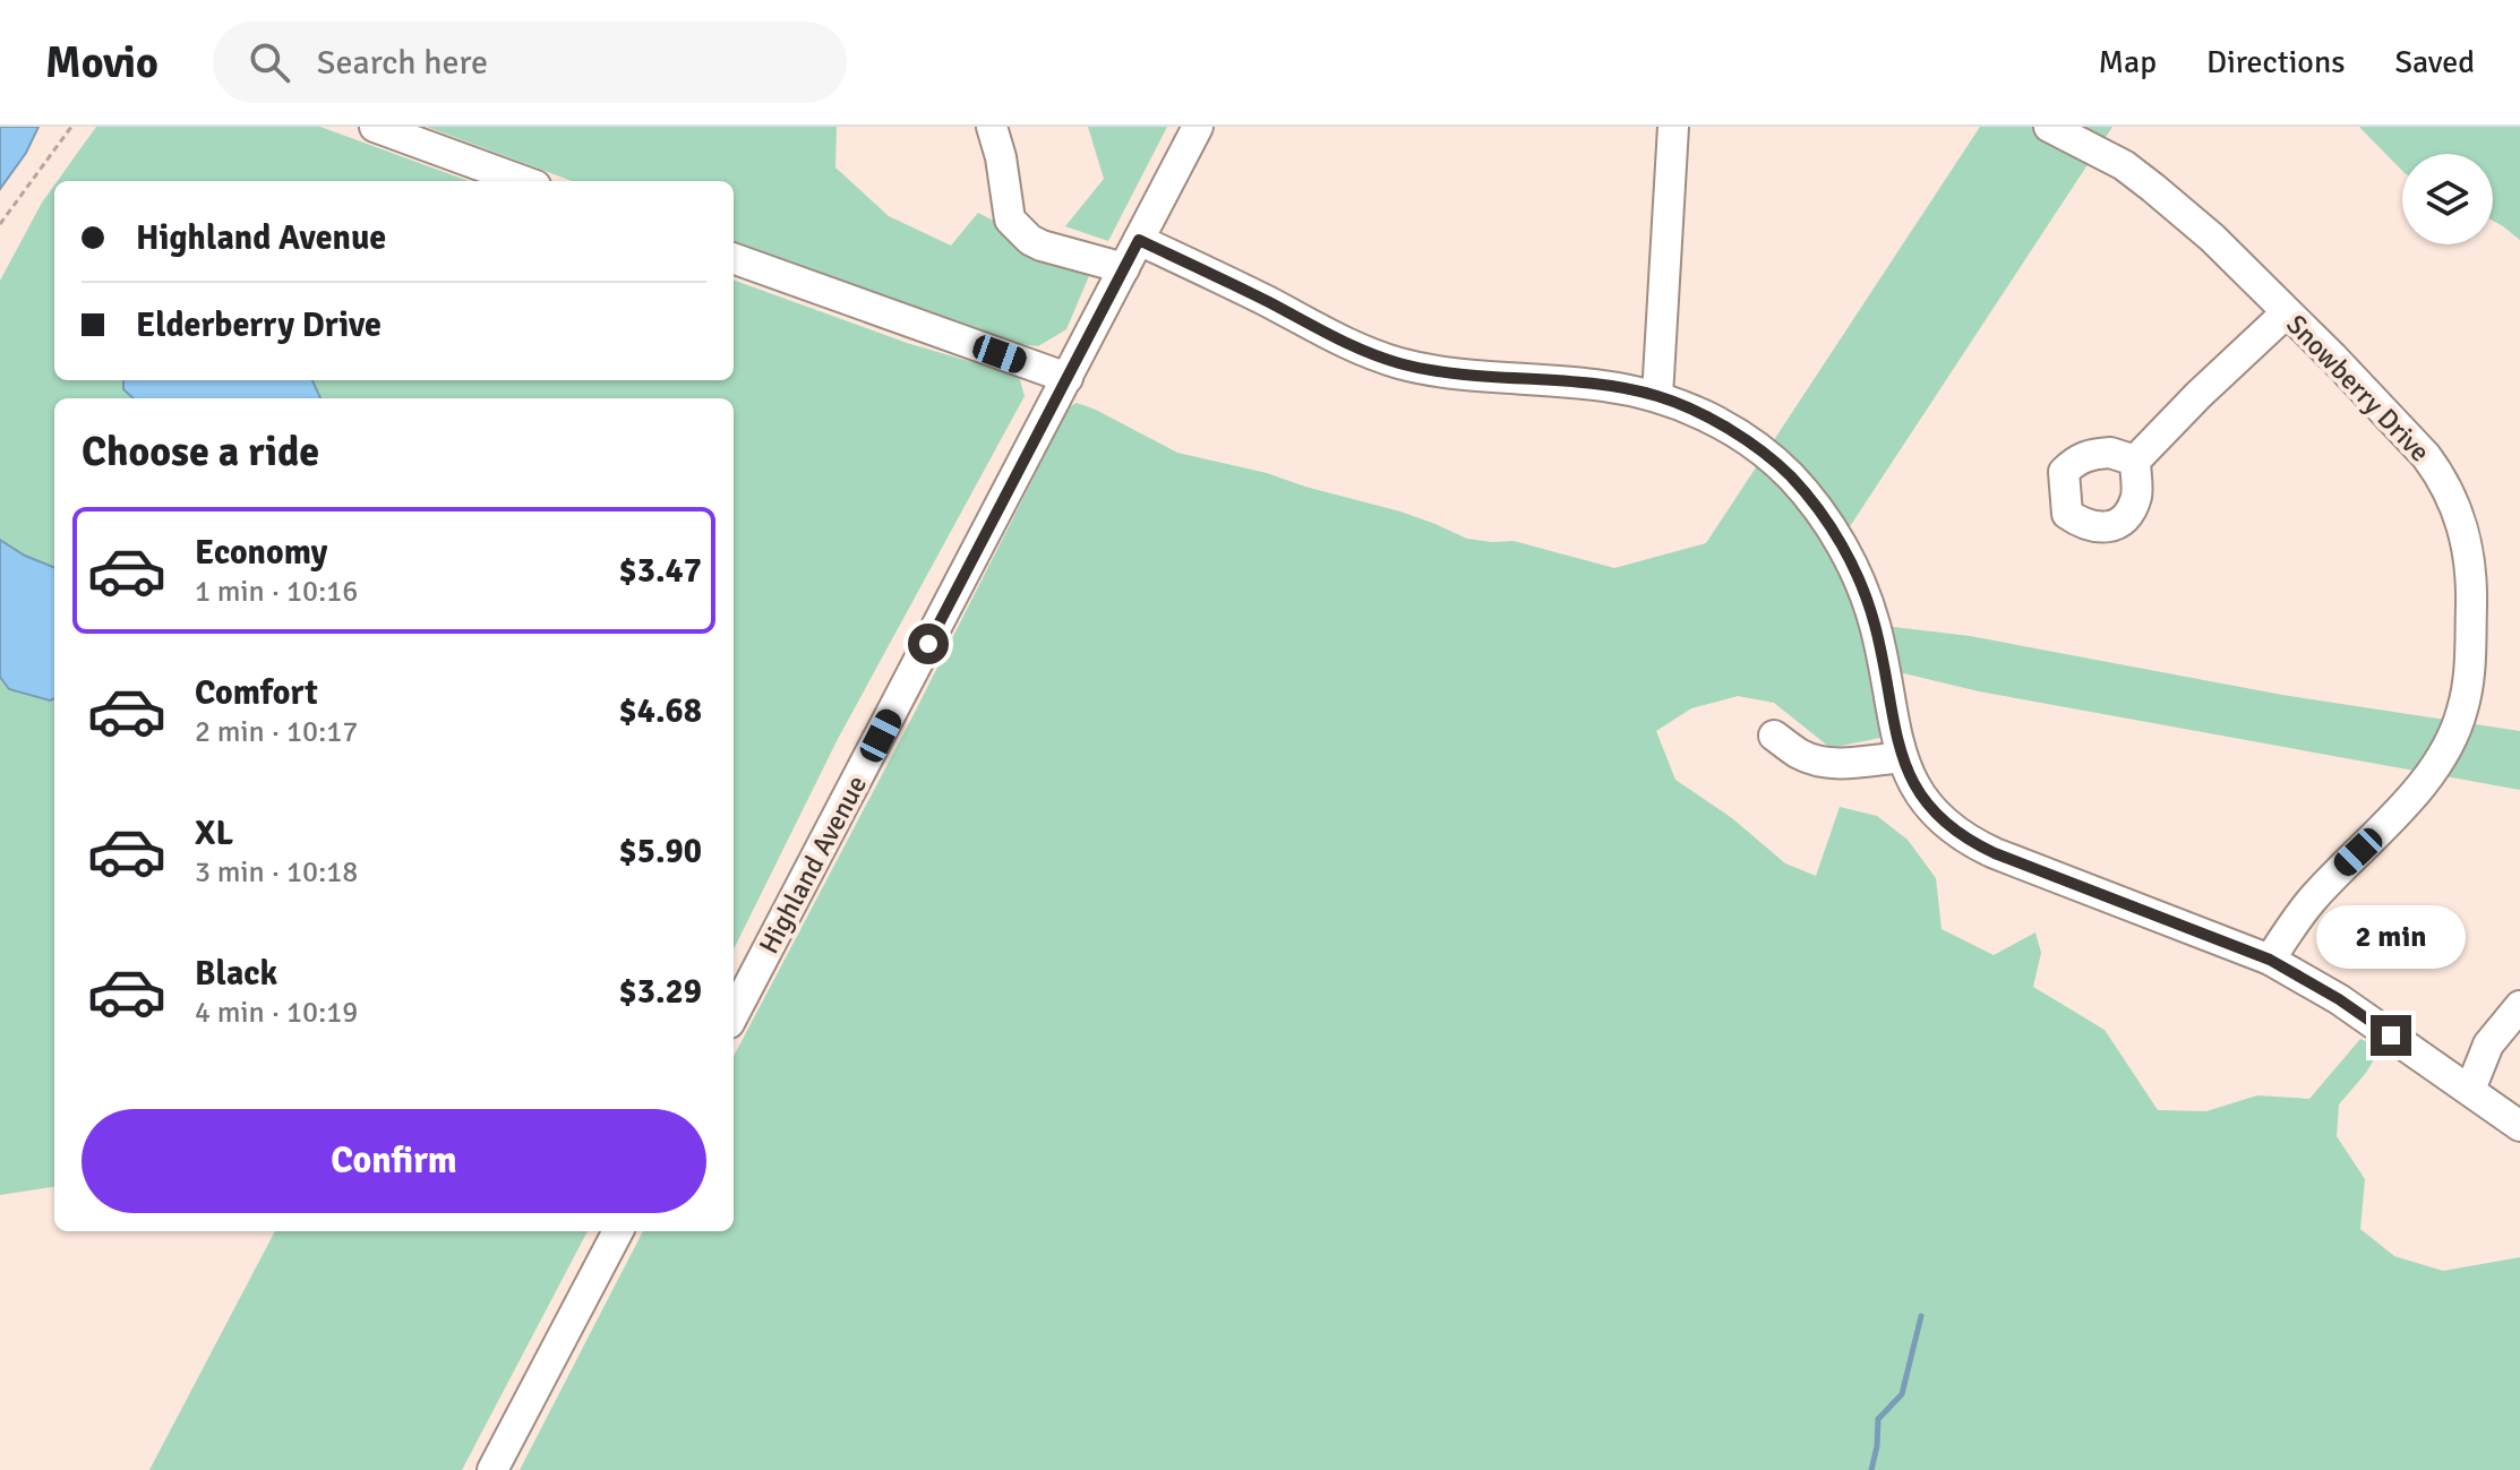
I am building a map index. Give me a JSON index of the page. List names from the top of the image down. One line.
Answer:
{"streets":{"street":["Snowberry Drive","Highland Avenue"]},"page":{"header":"Movio","search":"Search here","nav":["Map","Directions","Saved"],"banner":["Highland Avenue","Elderberry Drive"],"heading":"Choose a ride","list":[{"name":"Economy","note":"1 min · 10:16","value":"$3.47"},{"name":"Comfort","note":"2 min · 10:17","value":"$4.68"},{"name":"XL","note":"3 min · 10:18","value":"$5.90"},{"name":"Black","note":"4 min · 10:19","value":"$3.29"}],"bubble":"2 min","buttons":"Confirm"}}
